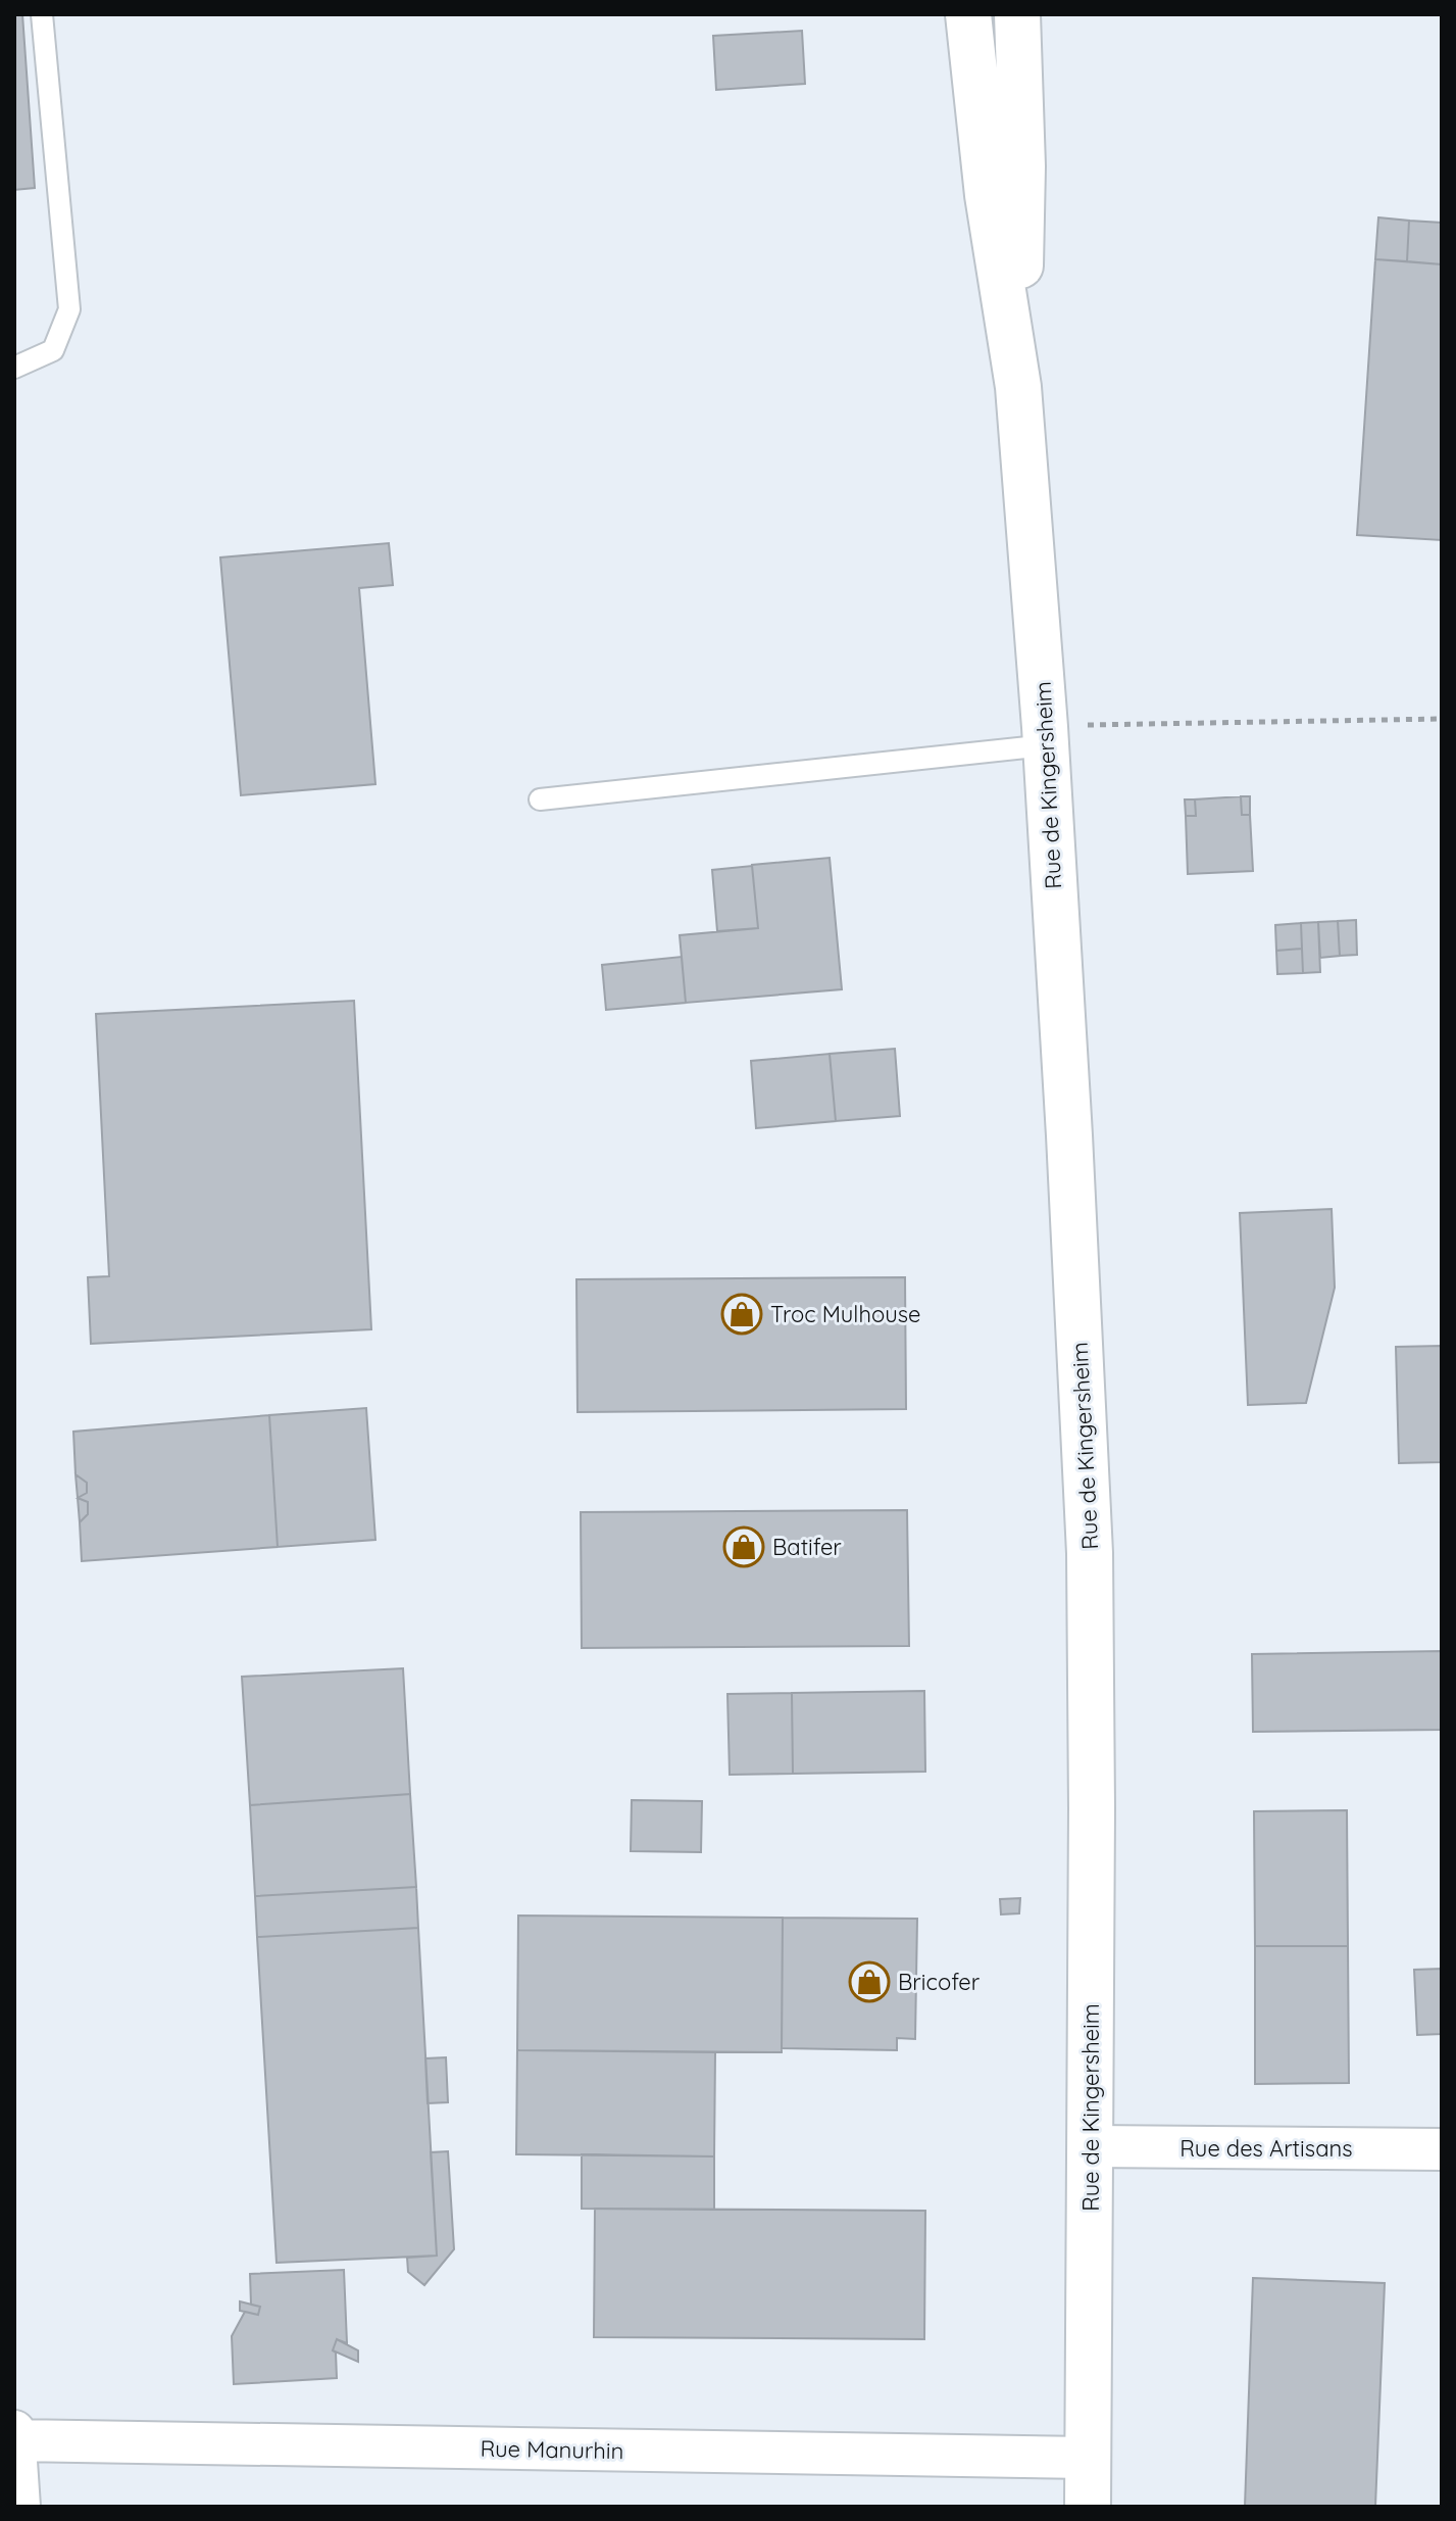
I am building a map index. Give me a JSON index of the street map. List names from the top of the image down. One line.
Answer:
{"streets":{"main road":["Rue de Kingersheim"],"street":["Rue des Artisans","Rue Manurhin"]},"crossings":[["Rue de Kingersheim","Rue des Artisans"],["Rue de Kingersheim","Rue Manurhin"]],"places":{"shop":["Troc Mulhouse","Batifer","Bricofer"]}}
